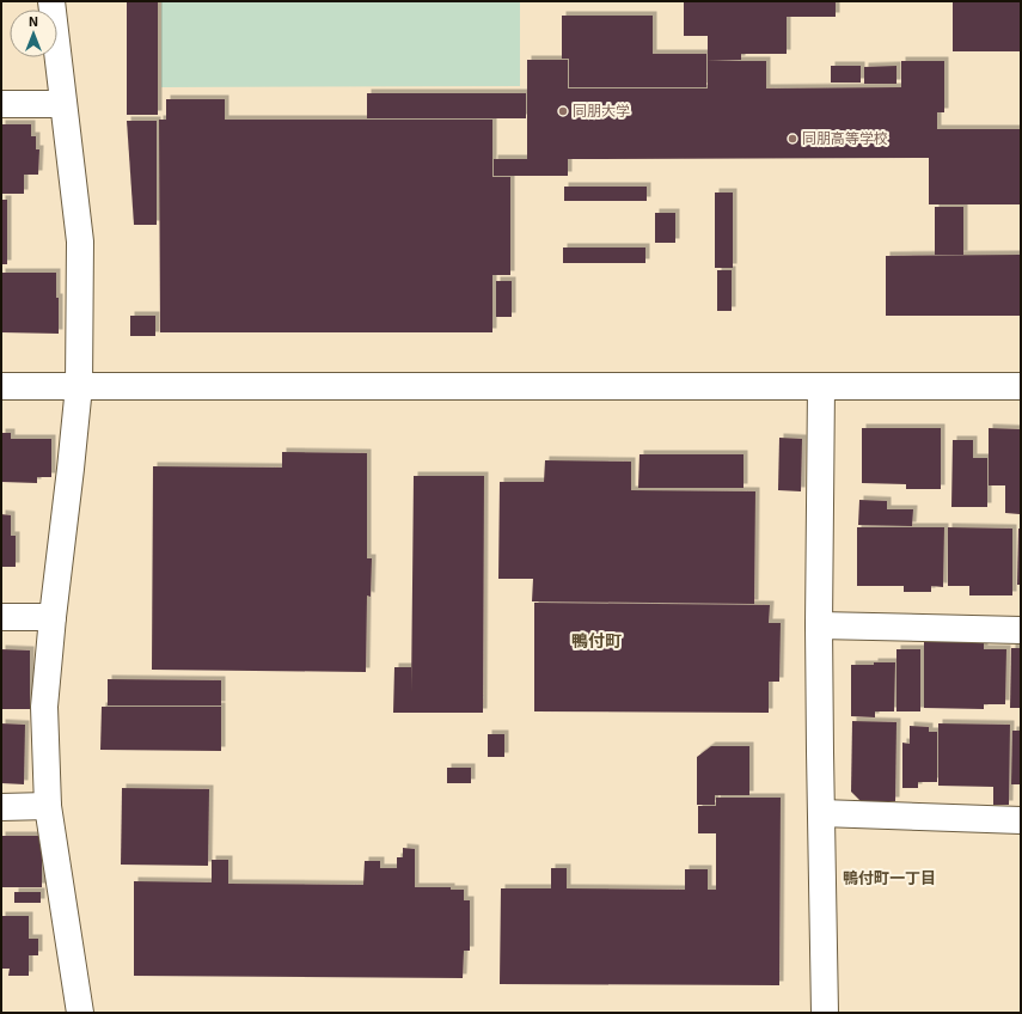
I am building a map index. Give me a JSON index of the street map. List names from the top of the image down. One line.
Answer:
{"districts":["鴨付町","鴨付町一丁目"],"places":["同朋大学","同朋高等学校"],"north":"top"}
